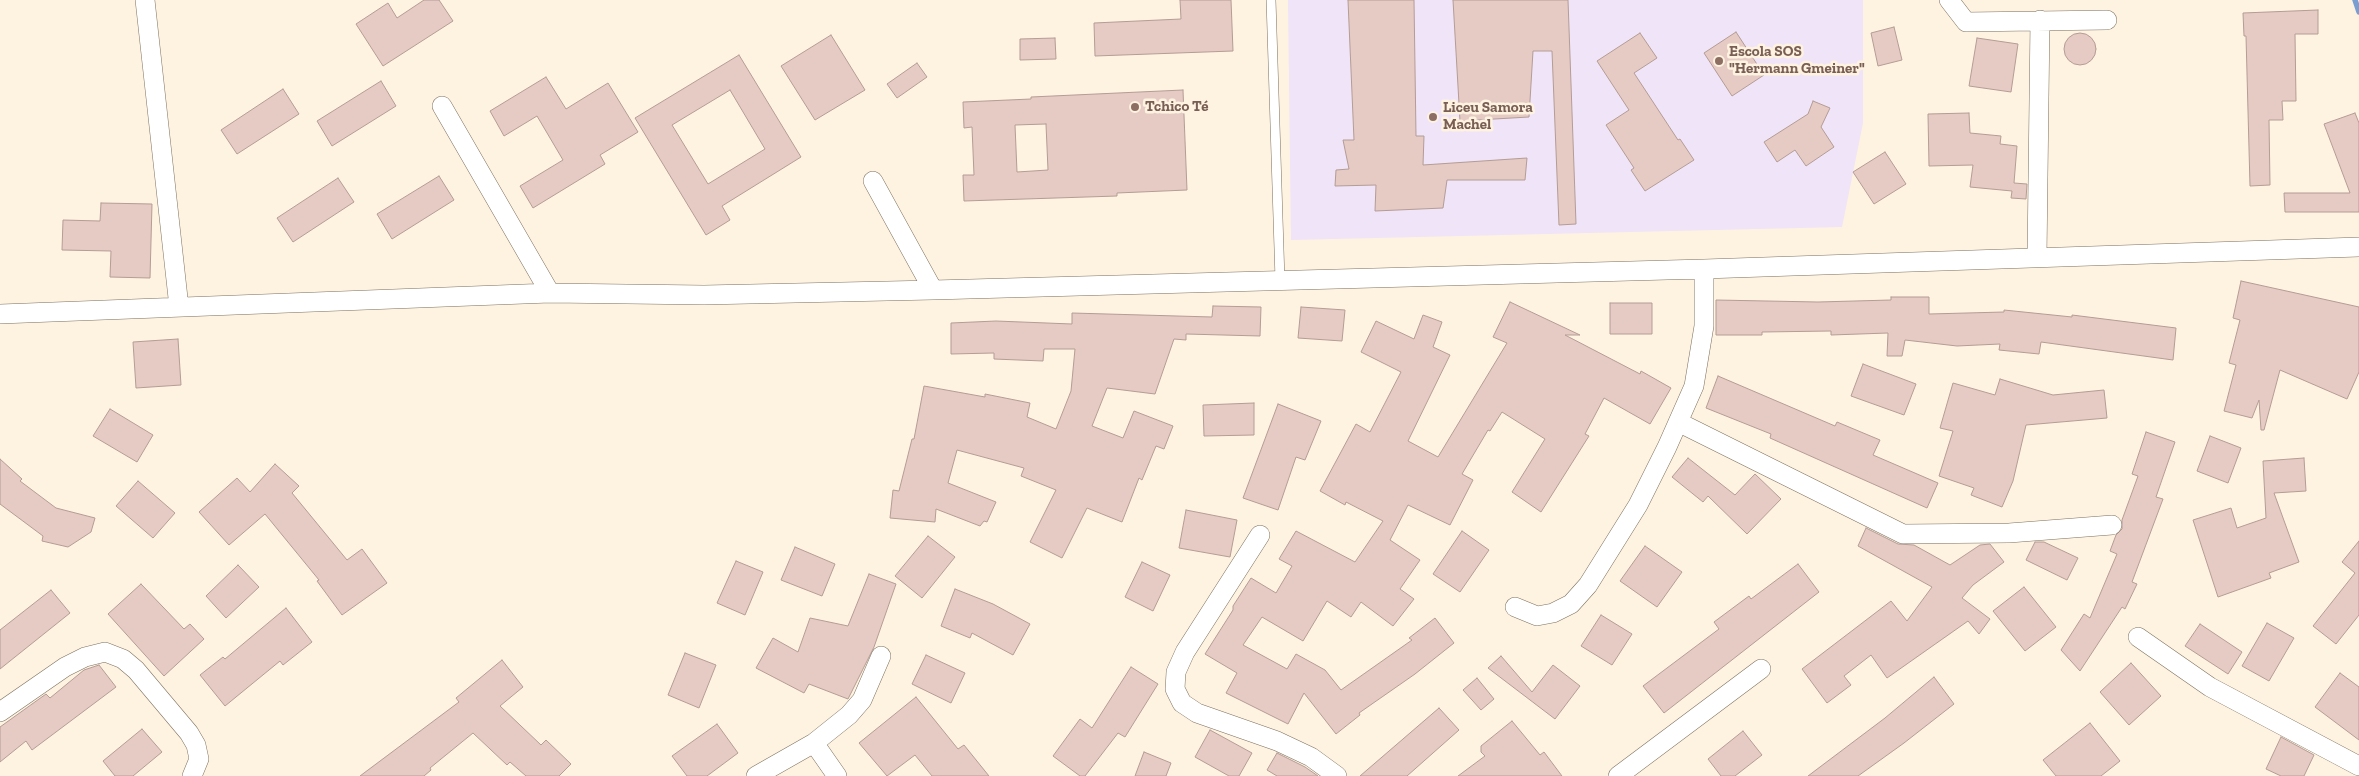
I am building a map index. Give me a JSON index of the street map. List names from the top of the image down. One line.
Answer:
{"places":["Escola SOS \"Hermann Gmeiner\"","Tchico Té","Liceu Samora Machel"]}
